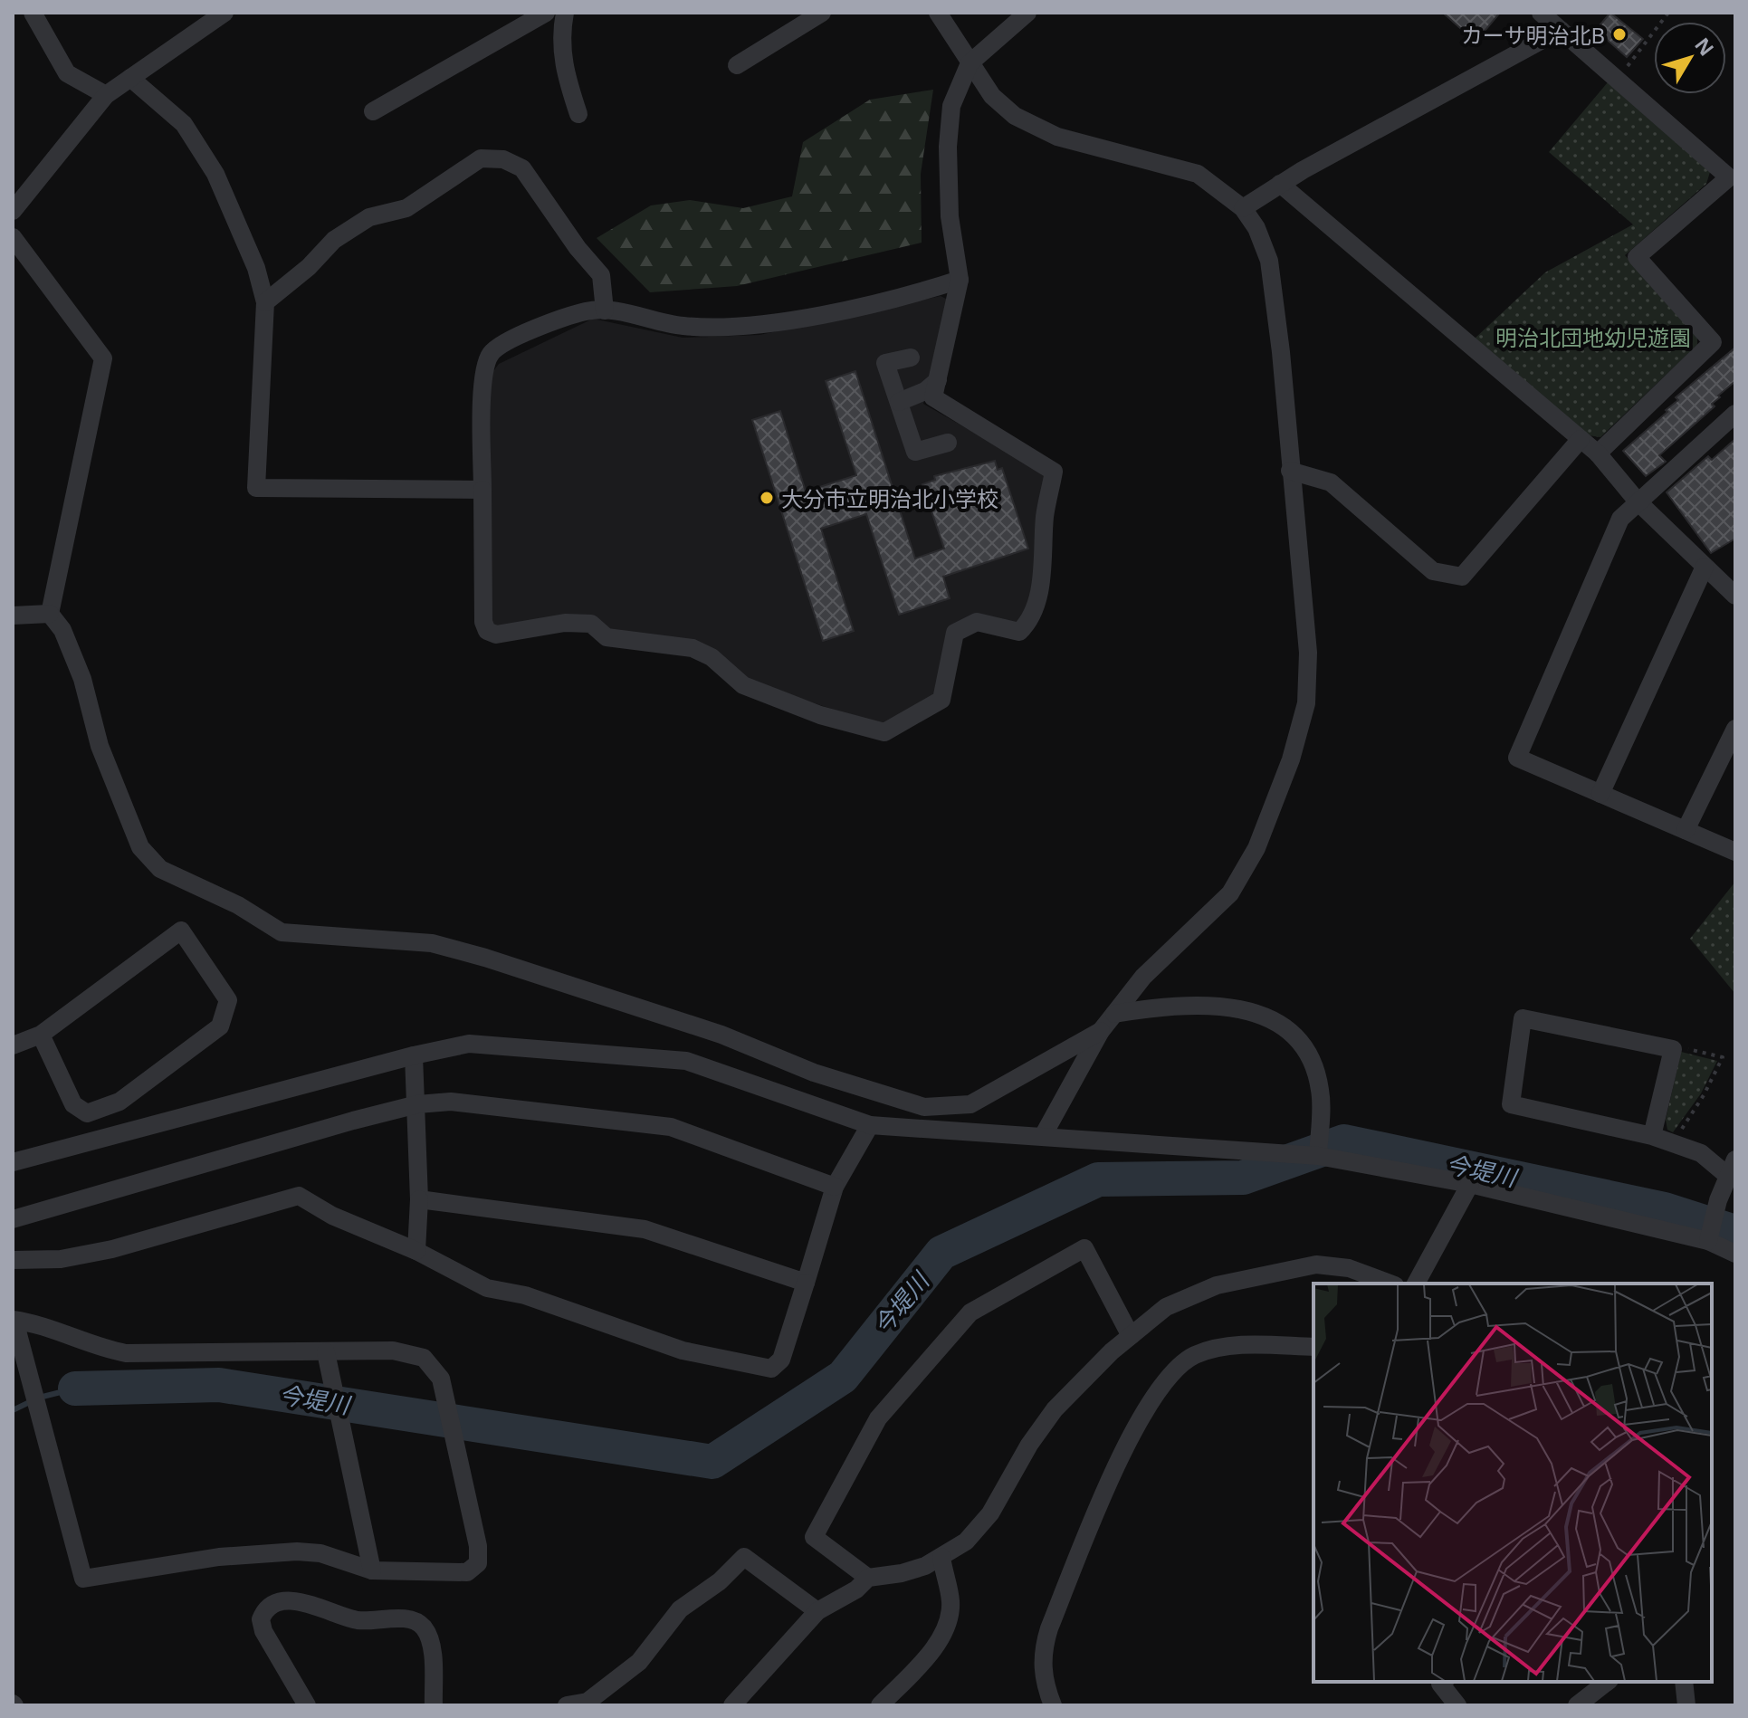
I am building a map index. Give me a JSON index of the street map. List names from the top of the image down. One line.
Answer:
{"water":["今堤川"],"parks":["明治北団地幼児遊園"],"places":["カーサ明治北B","大分市立明治北小学校"],"north":"top right"}
